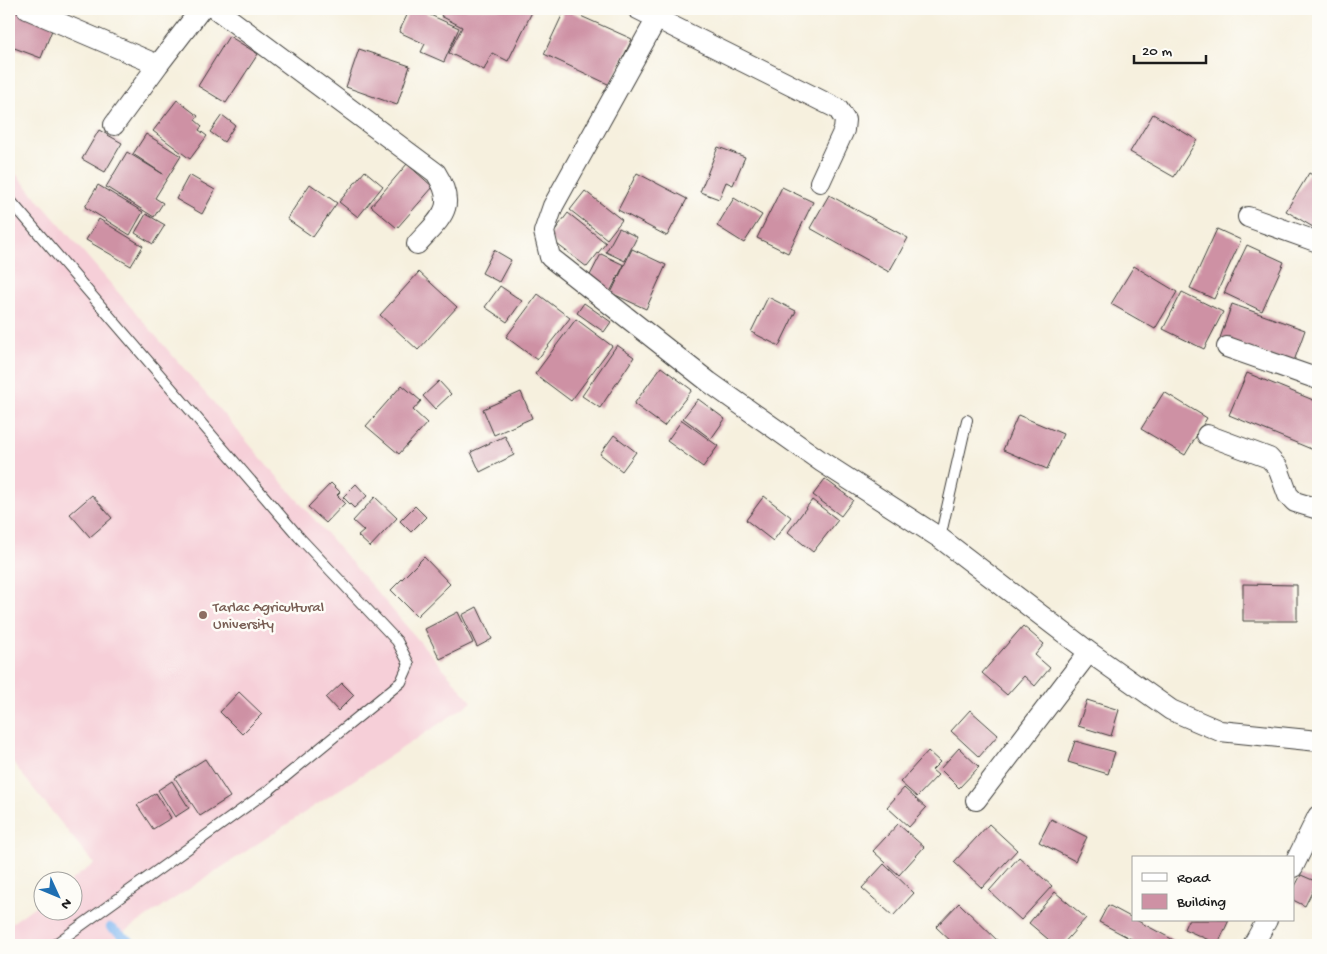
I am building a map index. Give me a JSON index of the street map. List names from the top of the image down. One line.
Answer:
{"places":["Tarlac Agricultural University"],"legend":["Road","Building"],"scale_bar":"20 m","north":"bottom right"}
